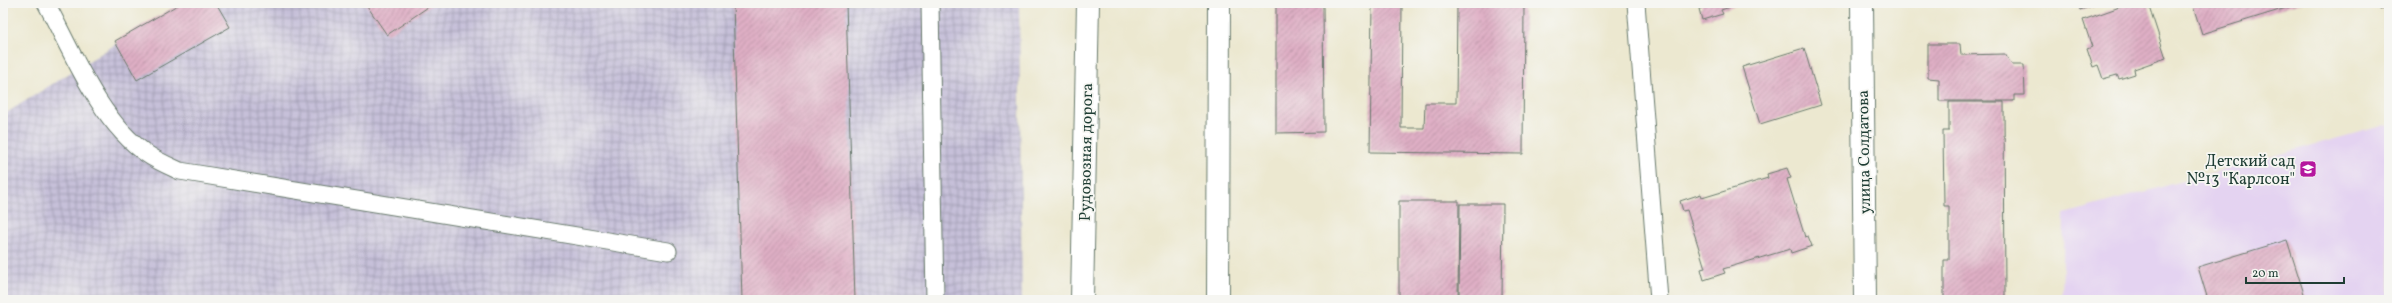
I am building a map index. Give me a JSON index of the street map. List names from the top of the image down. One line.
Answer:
{"streets":{"street":["Рудовозная дорога","улица Солдатова"]},"places":{"school or university":["Детский сад №13 \"Карлсон\""]},"scale_bar":"20 m"}
